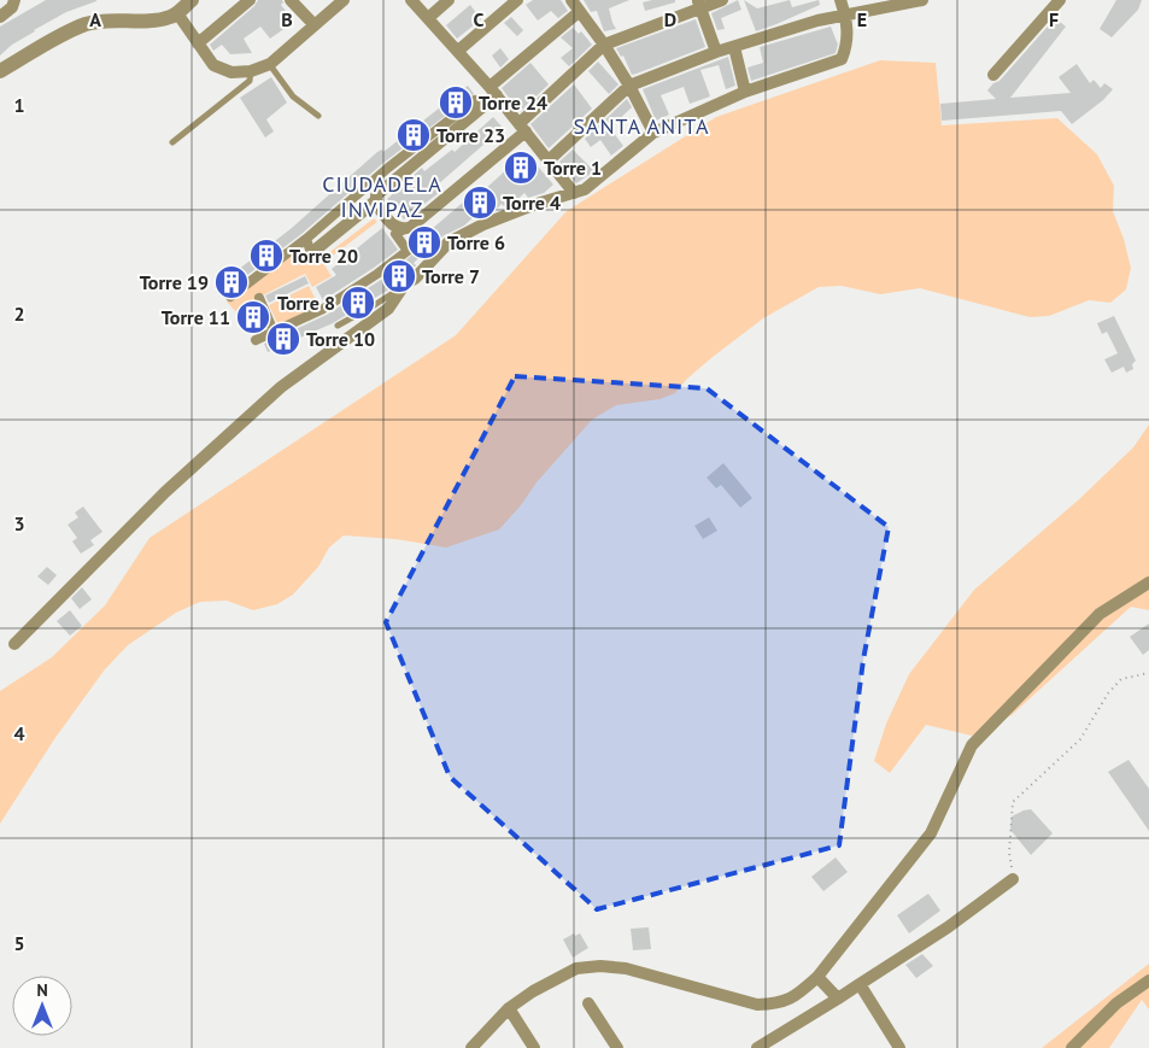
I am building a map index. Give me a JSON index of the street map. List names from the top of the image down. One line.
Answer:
{"districts":["SANTA ANITA","CIUDADELA INVIPAZ"],"places":{"building":["Torre 24","Torre 23","Torre 1","Torre 4","Torre 6","Torre 20","Torre 7","Torre 19","Torre 8","Torre 11","Torre 10"]},"north":"top","grid":{"columns":["A","B","C","D","E","F"],"rows":["1","2","3","4","5"]}}
